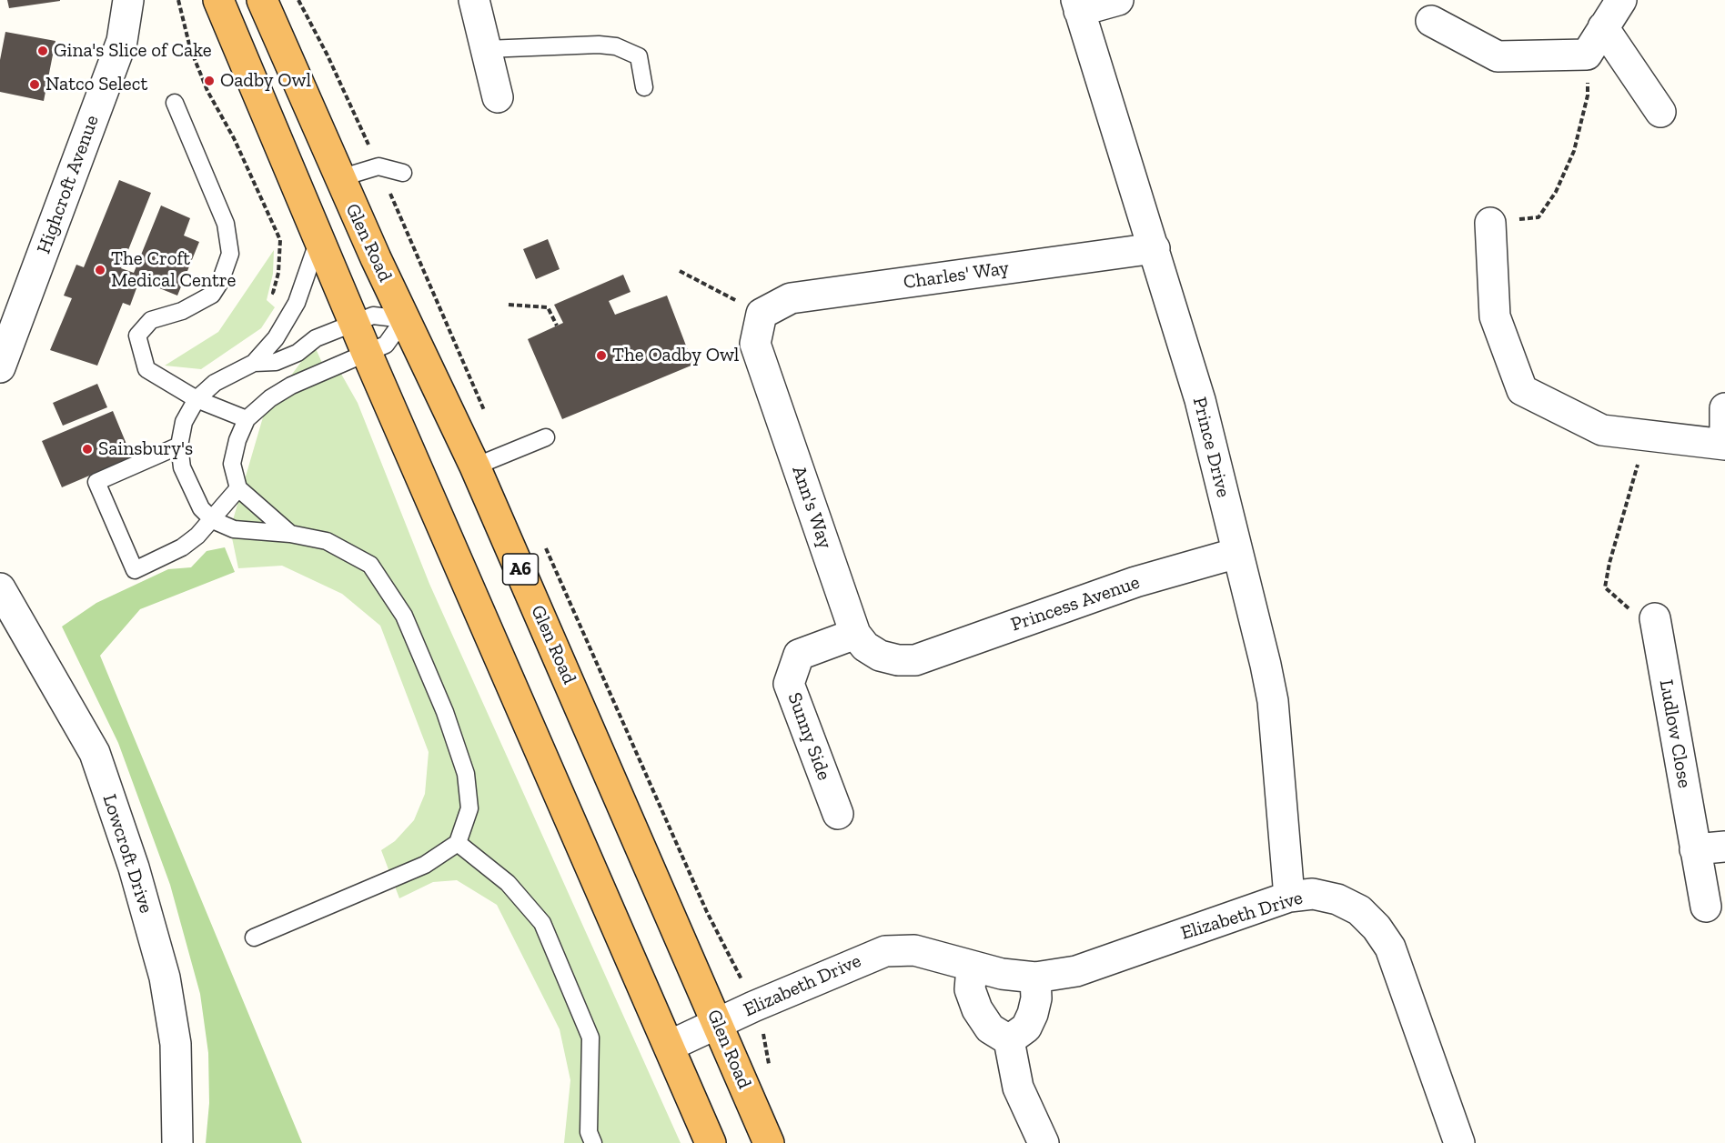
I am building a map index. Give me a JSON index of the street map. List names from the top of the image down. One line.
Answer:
{"streets":{"highway":["Glen Road","A6"],"street":["Highcroft Avenue","Charles' Way","Prince Drive","Ann's Way","Princess Avenue","Ludlow Close","Sunny Side","Lowcroft Drive","Elizabeth Drive"]},"crossings":[["Glen Road","Elizabeth Drive"],["Charles' Way","Prince Drive"],["Charles' Way","Ann's Way"],["Prince Drive","Princess Avenue"],["Prince Drive","Elizabeth Drive"],["Ann's Way","Princess Avenue"],["Ann's Way","Sunny Side"]],"places":["Gina's Slice of Cake","Oadby Owl","Natco Select","The Croft Medical Centre","The Oadby Owl","Sainsbury's"]}
